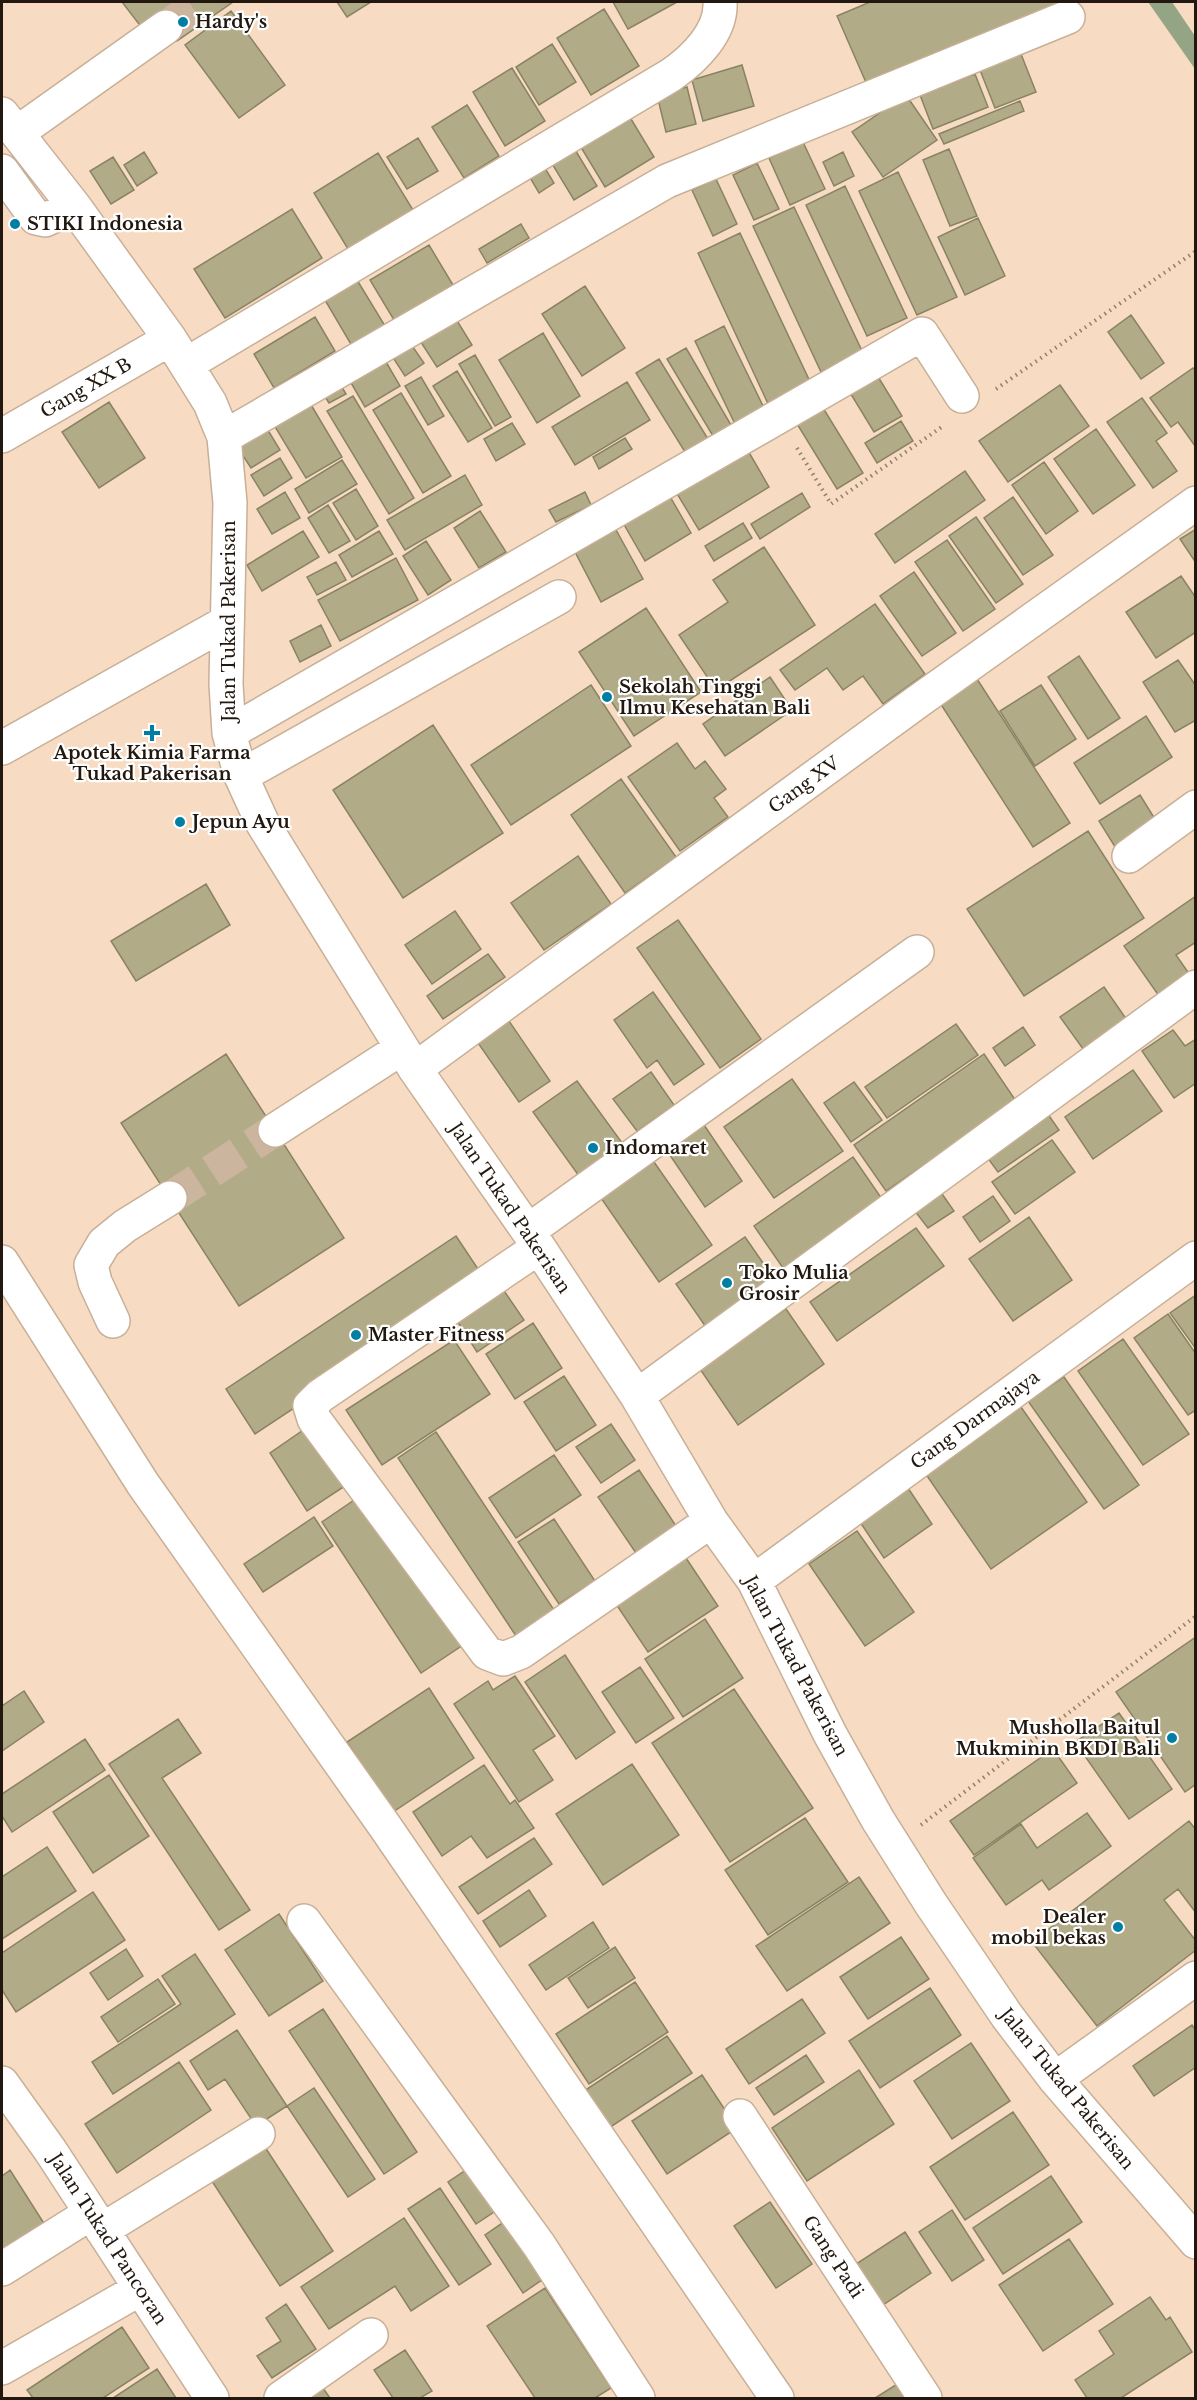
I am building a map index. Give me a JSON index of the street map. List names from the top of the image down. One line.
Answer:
{"streets":{"street":["Gang XX B","Jalan Tukad Pakerisan","Gang XV","Gang Darmajaya","Jalan Tukad Pancoran","Gang Padi"]},"crossings":[["Gang XX B","Jalan Tukad Pakerisan"],["Jalan Tukad Pakerisan","Gang XV"],["Jalan Tukad Pakerisan","Gang Darmajaya"]],"places":{"other":["Hardy's","STIKI Indonesia","Sekolah Tinggi Ilmu Kesehatan Bali","Jepun Ayu","Indomaret","Toko Mulia Grosir","Master Fitness","Musholla Baitul Mukminin BKDI Bali","Dealer mobil bekas"],"health":["Apotek Kimia Farma Tukad Pakerisan"]}}
